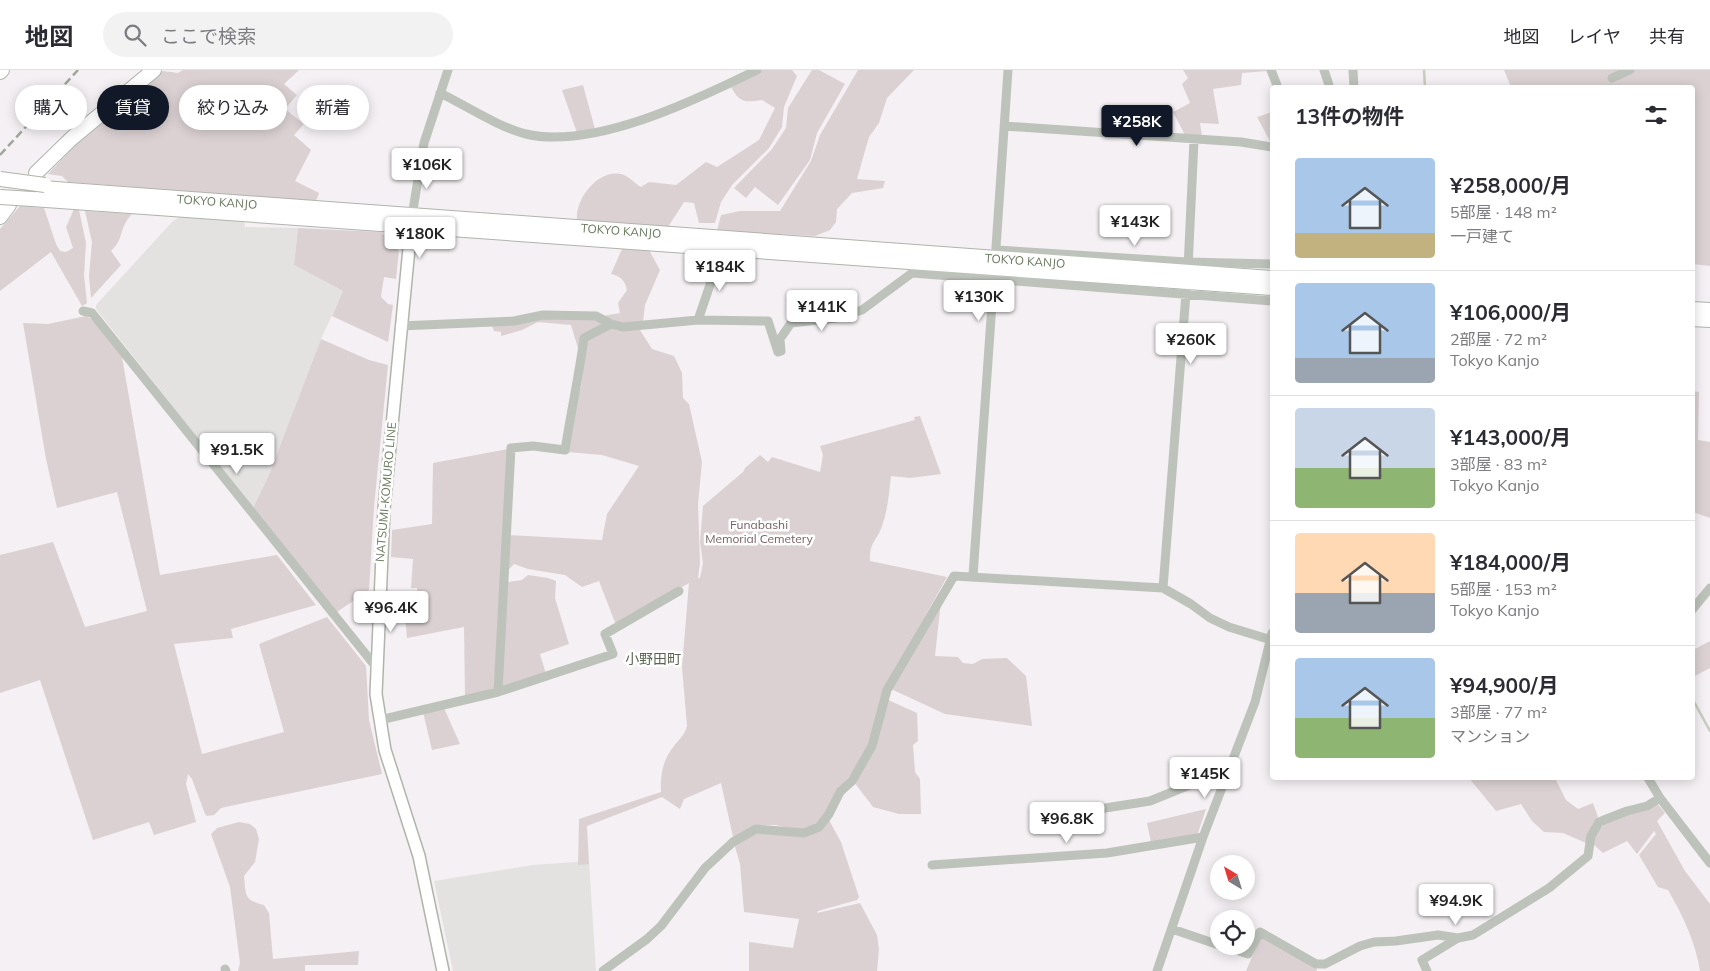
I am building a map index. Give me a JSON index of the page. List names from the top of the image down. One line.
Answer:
{"streets":{"highway":["TOKYO KANJO"],"main road":["NATSUMI-KOMURO LINE"]},"crossings":[["TOKYO KANJO","NATSUMI-KOMURO LINE"]],"districts":["小野田町"],"parks":["Funabashi Memorial Cemetery"],"north":"top left","page":{"header":"地図","search":"ここで検索","nav":["地図","レイヤ","共有"],"chip":["購入","賃貸","絞り込み","新着"],"heading":"13件の物件","price":["¥258K","¥106K","¥143K","¥180K","¥184K","¥130K","¥141K","¥260K","¥91.5K","¥96.4K","¥145K","¥96.8K","¥94.9K"],"list":[{"name":"¥258,000/月","note":"5部屋 · 148 m² · 一戸建て"},{"name":"¥106,000/月","note":"2部屋 · 72 m² · Tokyo Kanjo"},{"name":"¥143,000/月","note":"3部屋 · 83 m² · Tokyo Kanjo"},{"name":"¥184,000/月","note":"5部屋 · 153 m² · Tokyo Kanjo"},{"name":"¥94,900/月","note":"3部屋 · 77 m² · マンション"}]}}
